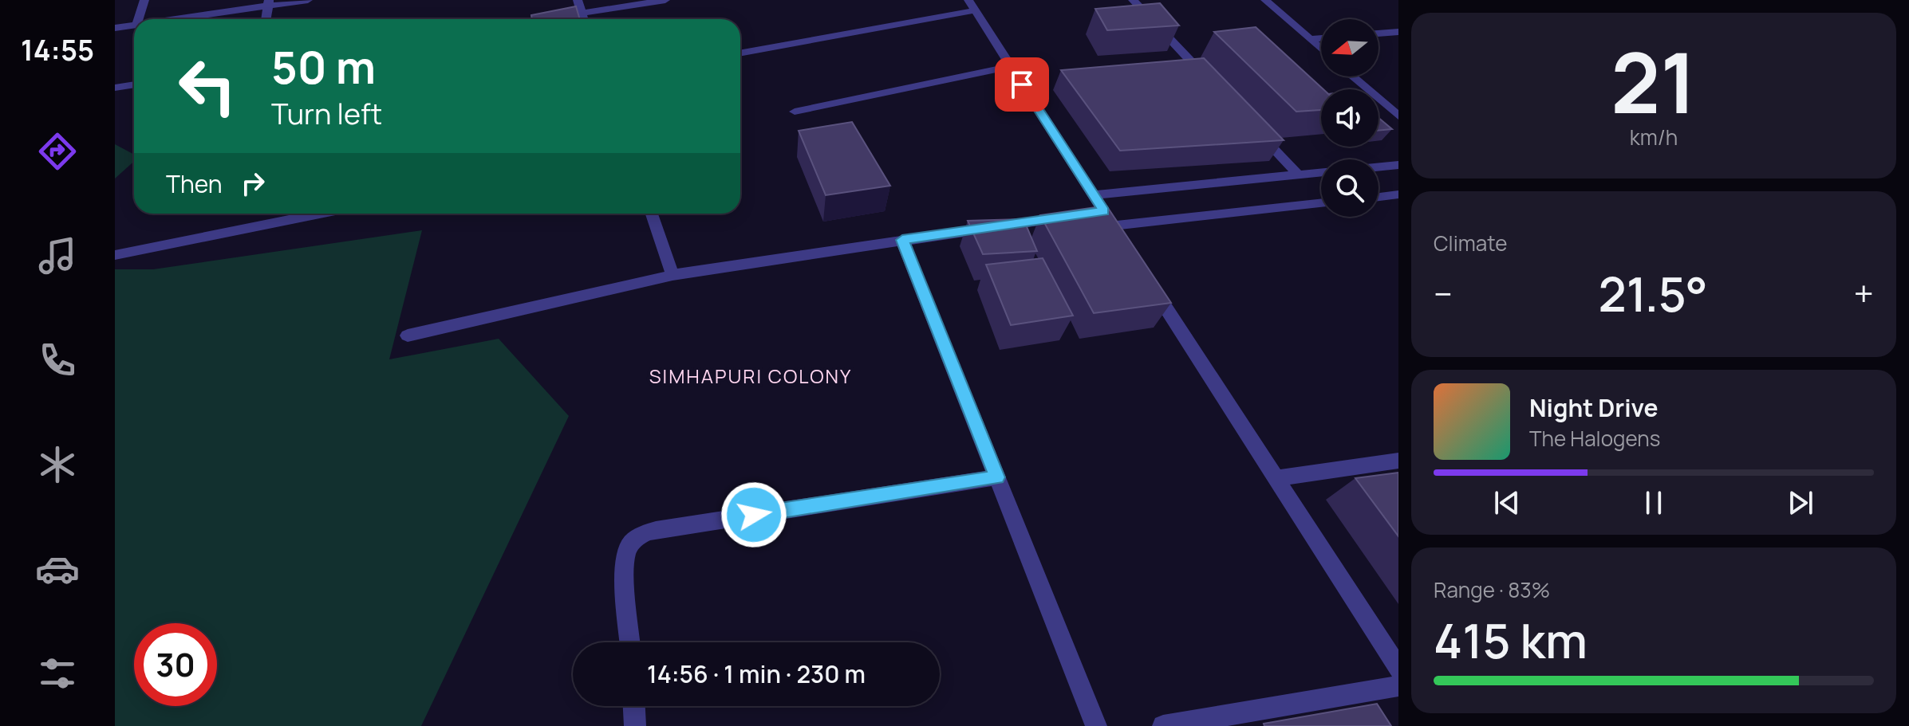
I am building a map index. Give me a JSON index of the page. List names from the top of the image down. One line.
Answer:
{"districts":["SIMHAPURI COLONY"],"north":"left","page":{"tabs":"14:55","tile":[["21","km/h"],"Climate",["Range · 83%","415 km"]],"turn":["50 m","Turn left"],"then":"Then","heat":["−","21.5°","+"],"song":["Night Drive","The Halogens"],"limit":"30","trip":"14:56 · 1 min · 230 m"}}
